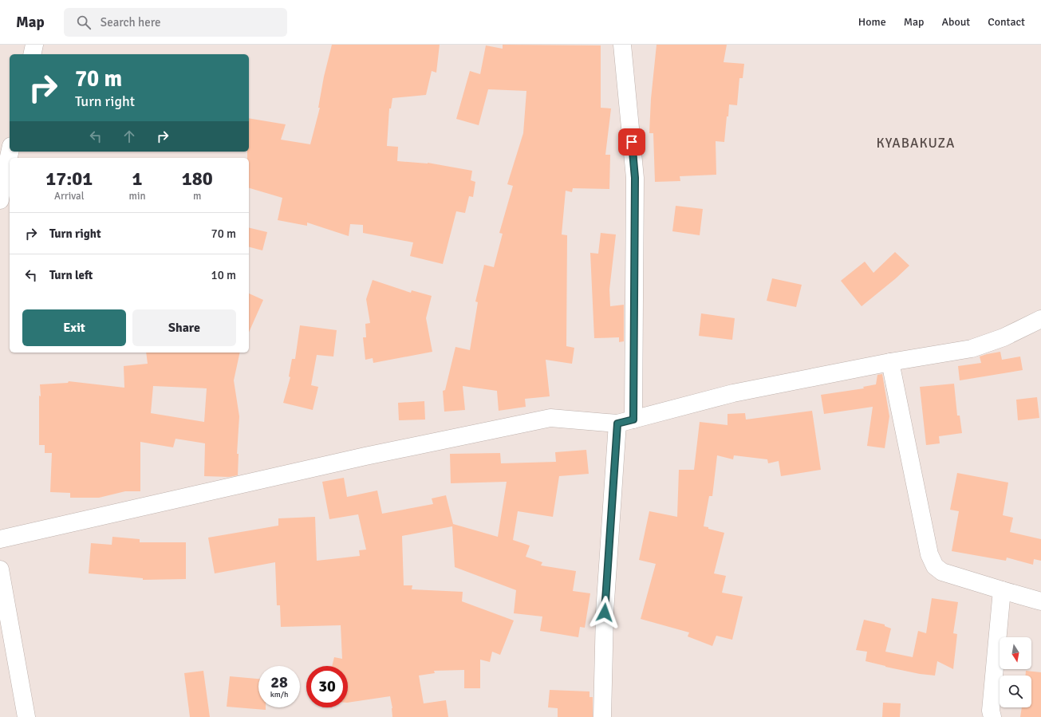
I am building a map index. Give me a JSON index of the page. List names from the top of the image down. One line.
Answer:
{"districts":["KYABAKUZA"],"north":"bottom","page":{"header":"Map","search":"Search here","nav":["Home","Map","About","Contact"],"turn":["70 m","Turn right"],"eta":["17:01","Arrival","1","min","180","m"],"list":[{"name":"Turn right","value":"70 m"},{"name":"Turn left","value":"10 m"}],"buttons":["Exit","Share"],"speed":"28 km/h","limit":"30"}}
